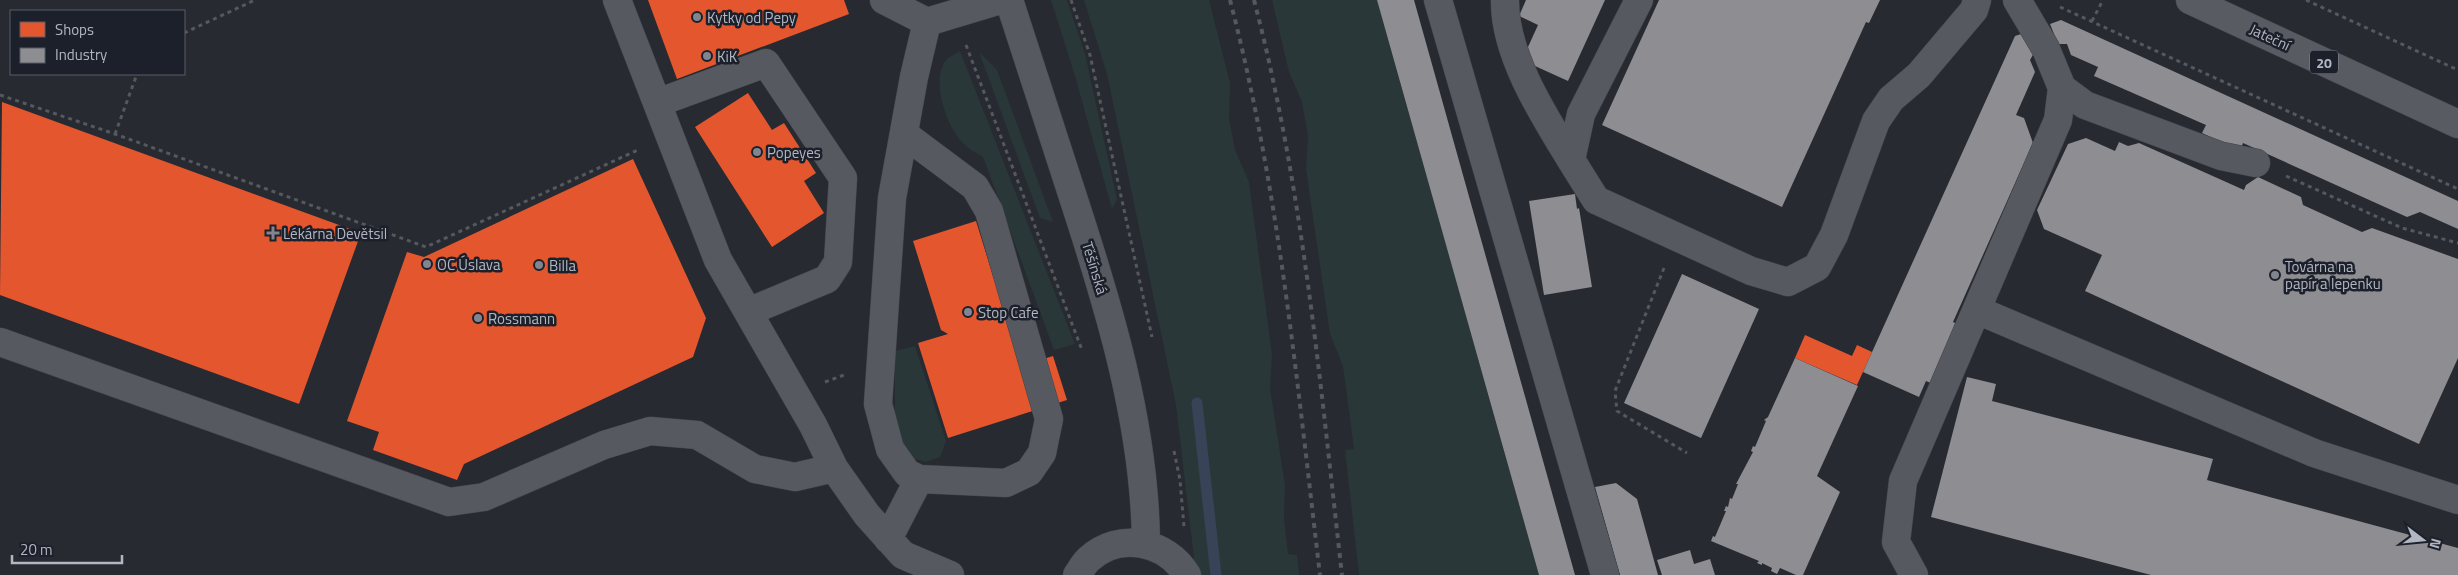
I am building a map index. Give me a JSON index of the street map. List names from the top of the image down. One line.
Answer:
{"streets":{"main road":["Jateční","20"],"street":["Těšínská"]},"places":{"other":["Kytky od Pepy","KiK","Popeyes","OC Úslava","Billa","Továrna na papír a lepenku","Stop Cafe","Rossmann"],"health":["Lékárna Devětsil"]},"legend":["Shops","Industry"],"scale_bar":"20 m","north":"right"}
